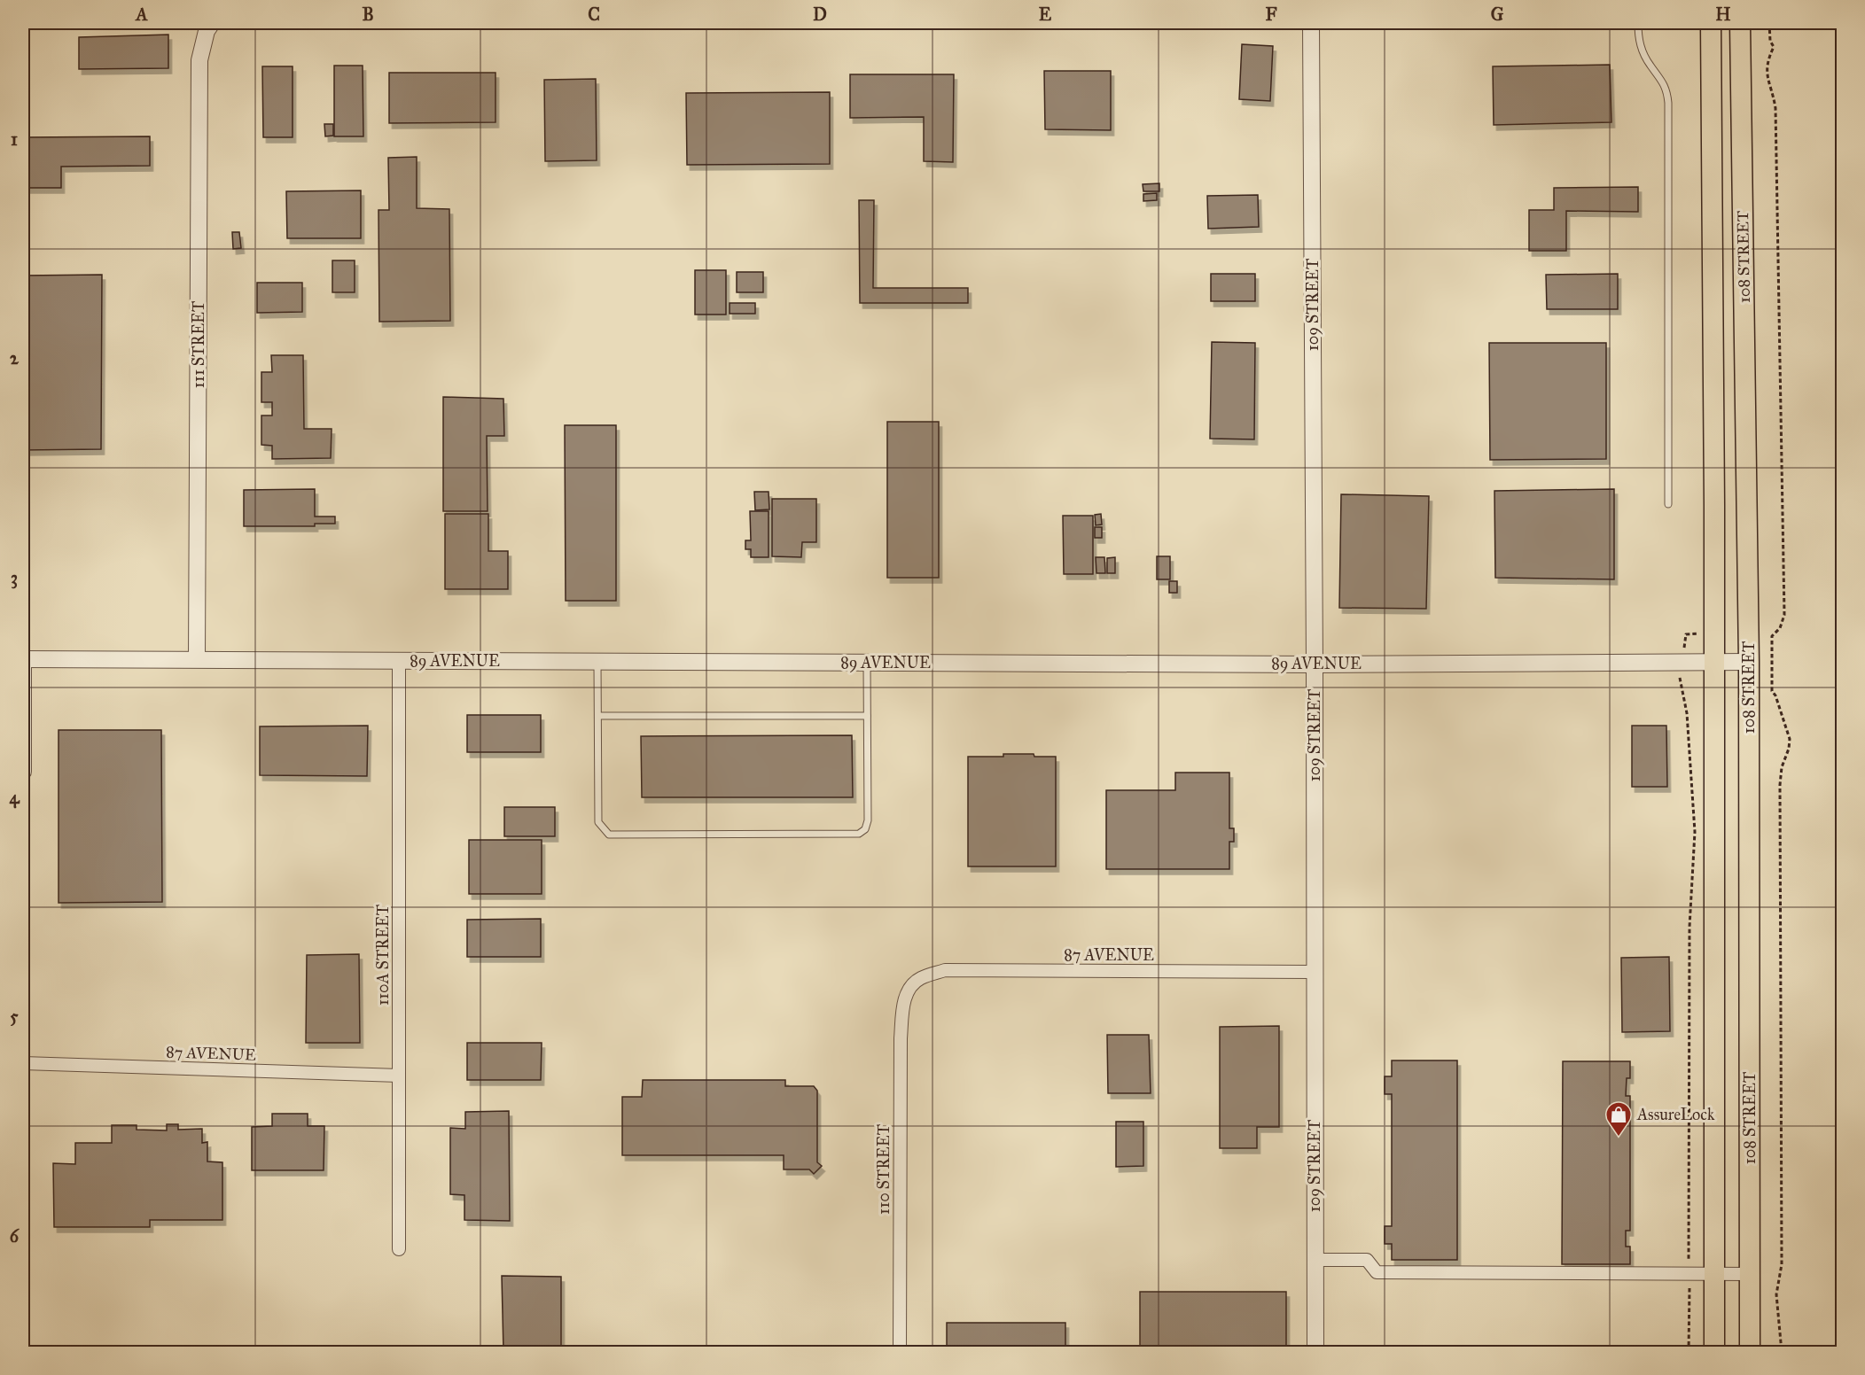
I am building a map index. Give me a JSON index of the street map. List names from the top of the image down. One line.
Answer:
{"streets":{"main road":["108 STREET"],"street":["109 STREET","111 STREET","89 AVENUE","110A STREET","87 AVENUE","110 STREET"]},"crossings":[["108 STREET","89 AVENUE"],["109 STREET","89 AVENUE"],["109 STREET","87 AVENUE"],["111 STREET","89 AVENUE"],["89 AVENUE","110A STREET"],["110A STREET","87 AVENUE"],["87 AVENUE","110 STREET"]],"places":{"shop":["AssureLock"]},"grid":{"columns":["A","B","C","D","E","F","G","H"],"rows":["1","2","3","4","5","6"]}}
